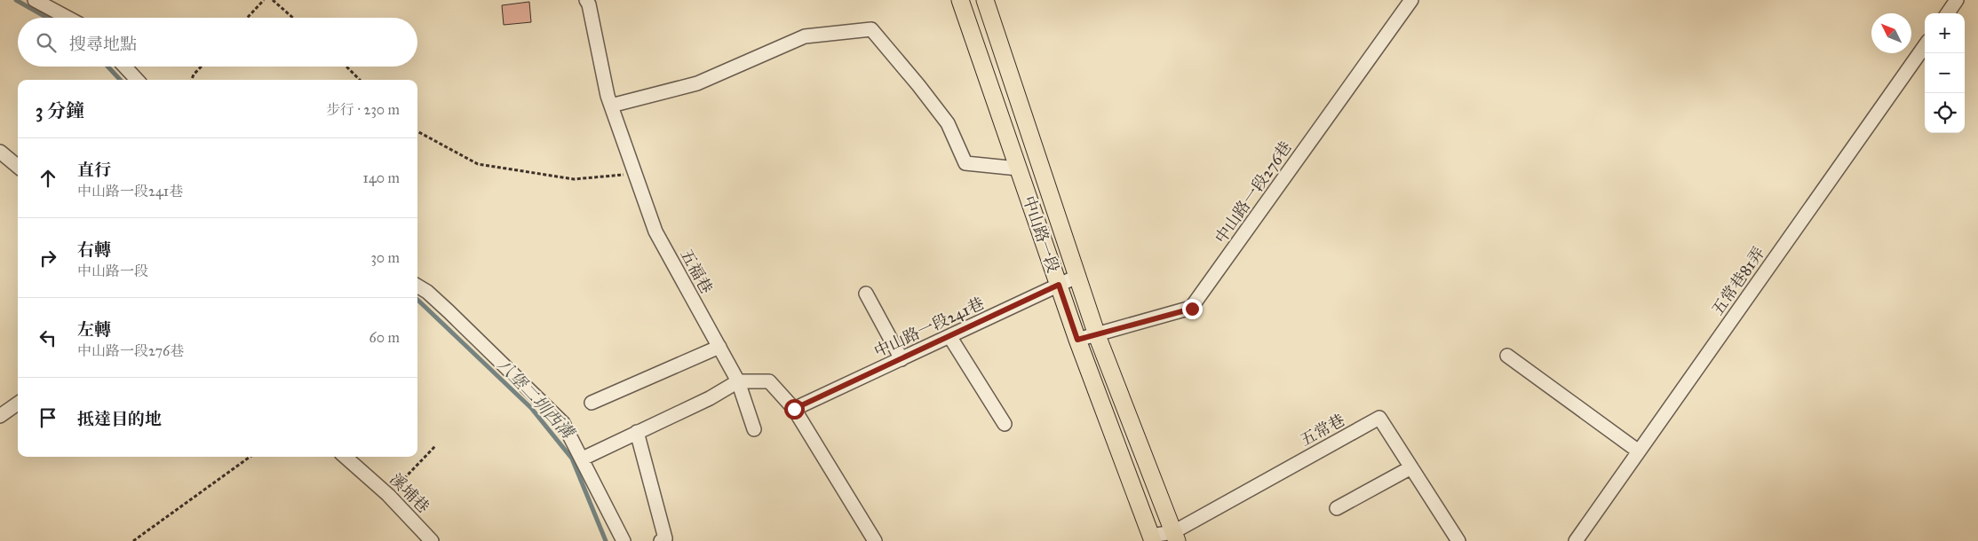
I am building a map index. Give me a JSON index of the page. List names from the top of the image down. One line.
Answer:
{"streets":{"main road":["中山路一段"],"street":["中山路一段276巷","五福巷","五常巷81弄","中山路一段241巷","五常巷","溪埔巷"]},"crossings":[["中山路一段276巷","中山路一段"],["中山路一段","中山路一段241巷"],["中山路一段","五常巷"]],"water":["八堡二圳西溝"],"north":"top left","page":{"map_buttons":["+","−"],"search":"搜尋地點","heading":["3 分鐘","步行 · 230 m"],"list":[["直行","中山路一段241巷","140 m"],["右轉","中山路一段","30 m"],["左轉","中山路一段276巷","60 m"],"抵達目的地"]}}
